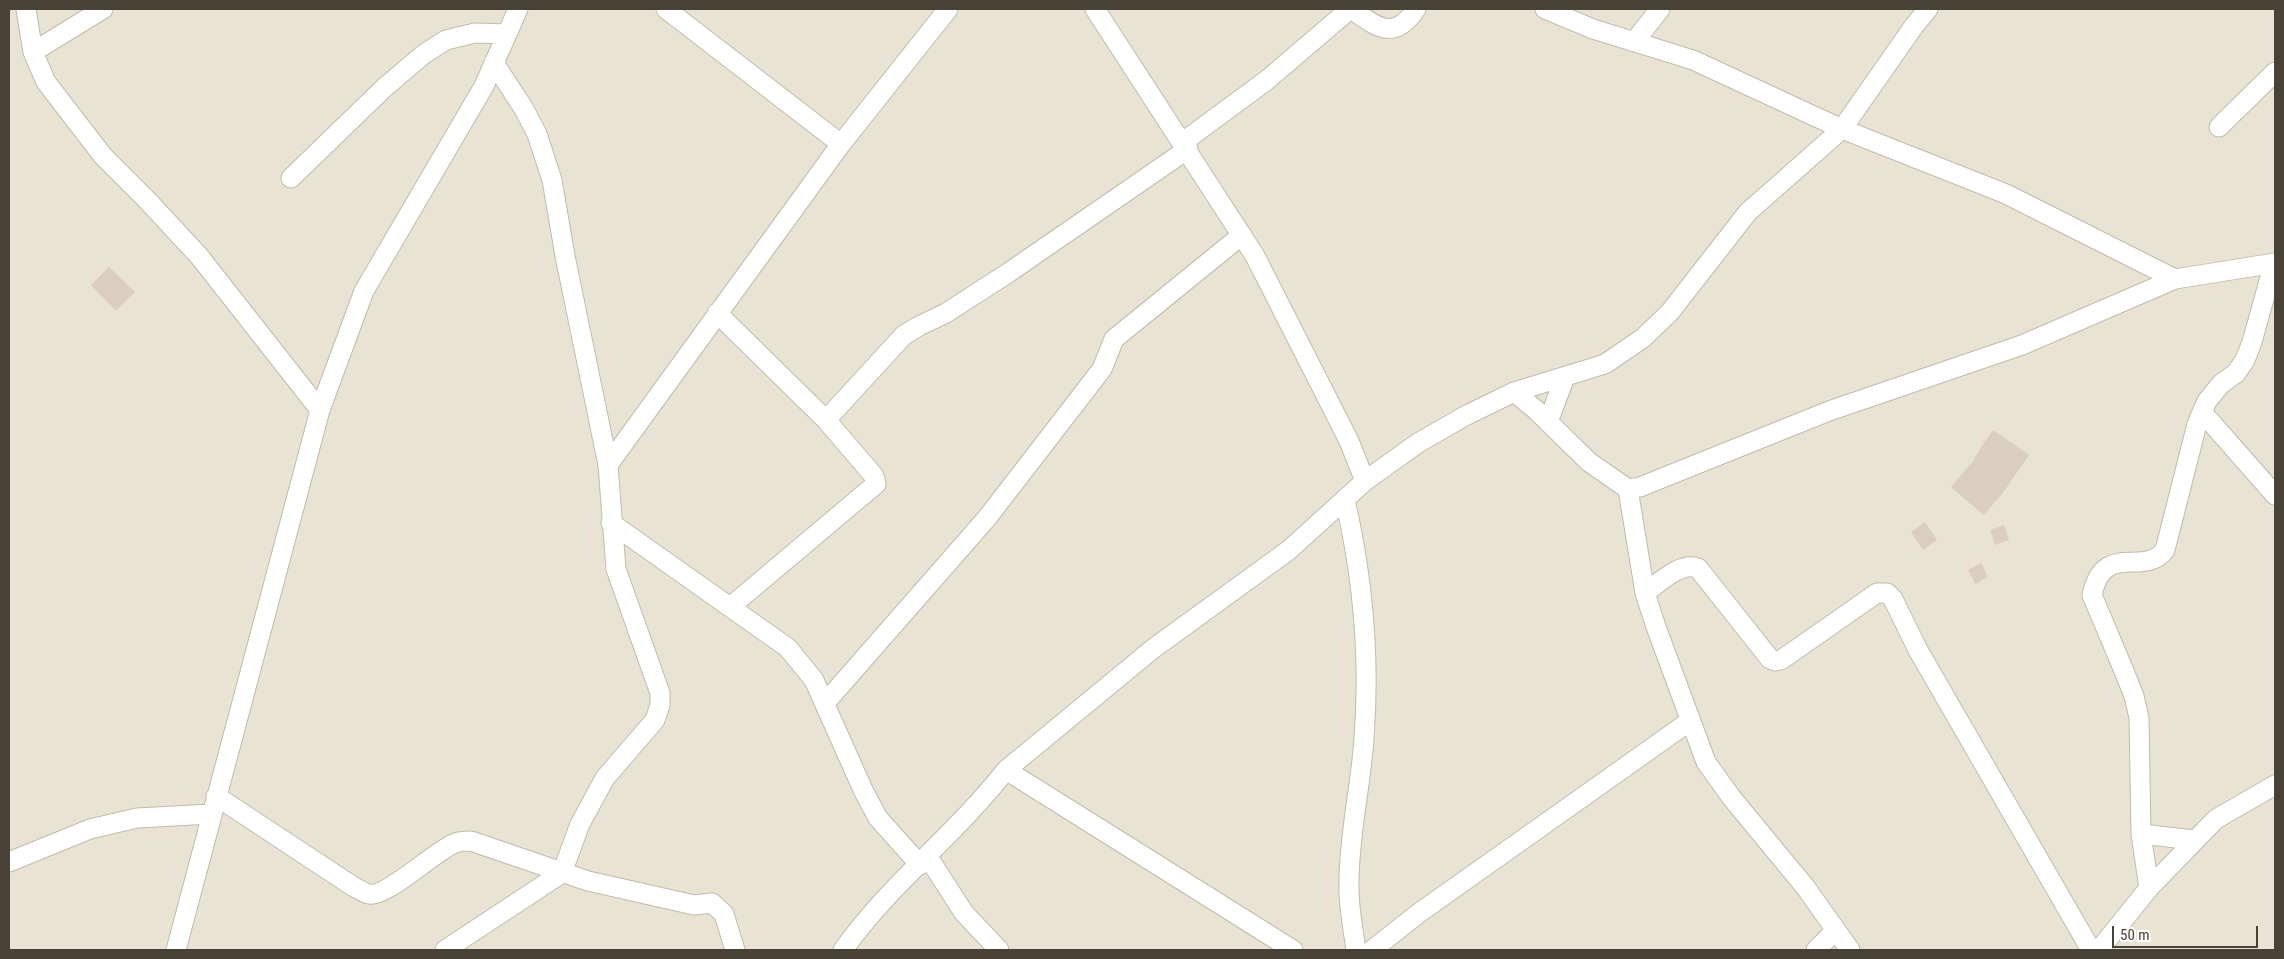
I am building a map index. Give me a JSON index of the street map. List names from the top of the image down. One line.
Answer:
{"scale_bar":"50 m"}
